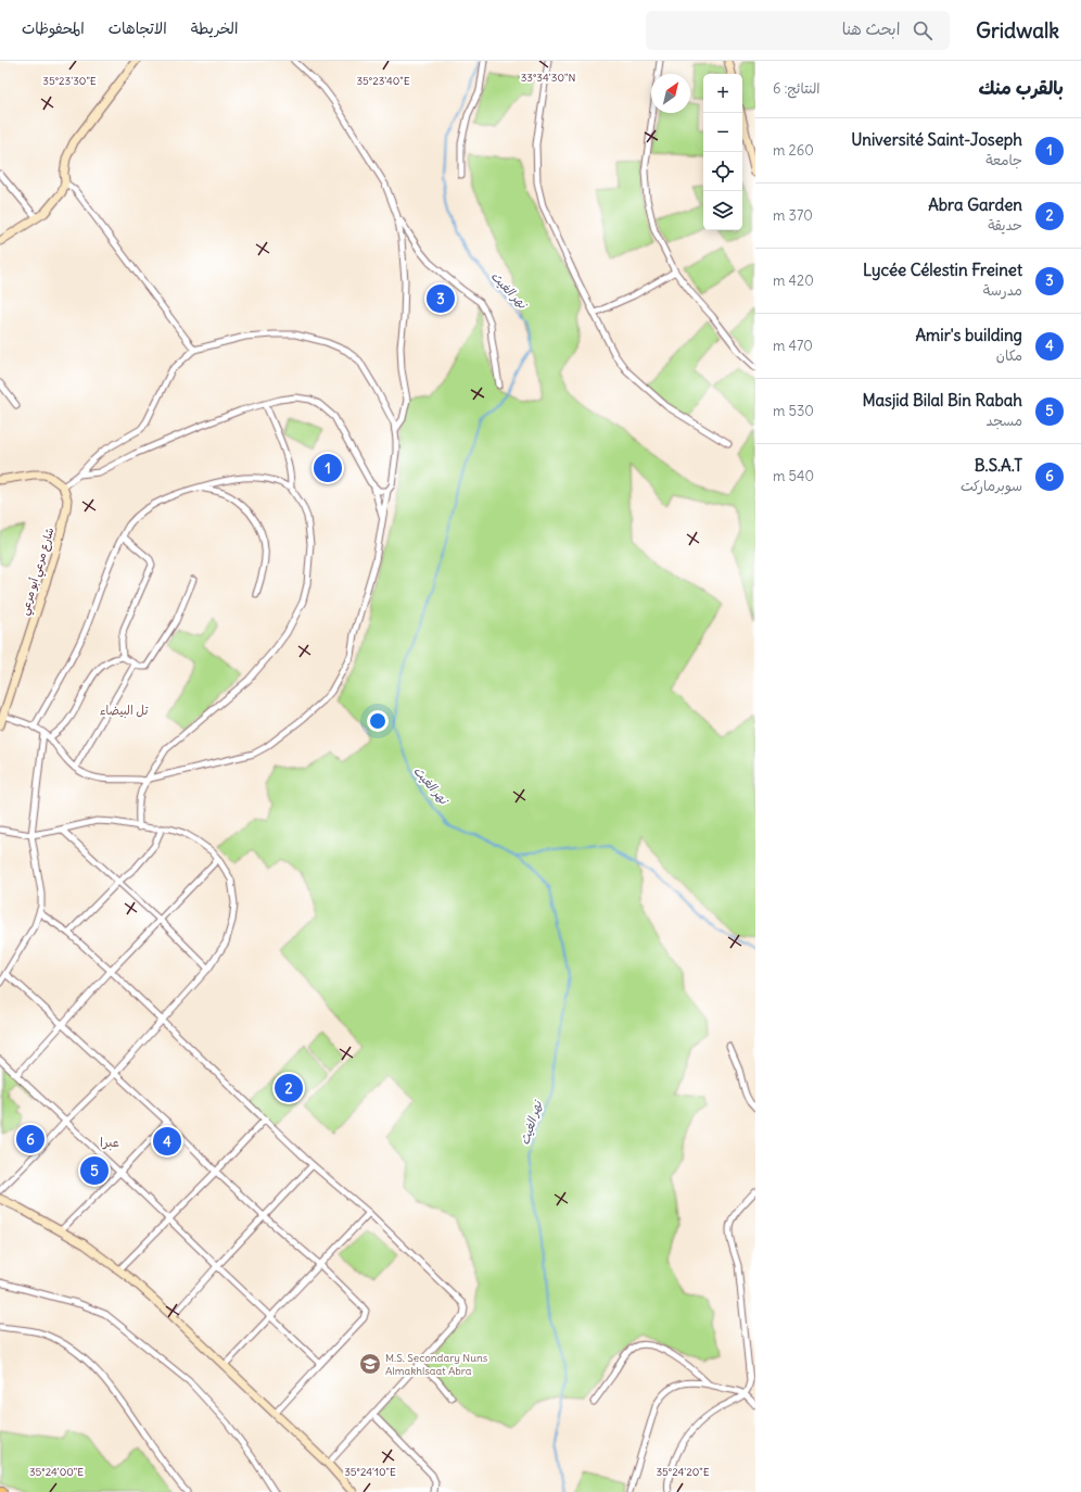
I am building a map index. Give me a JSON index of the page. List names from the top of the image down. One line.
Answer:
{"streets":{"main road":["شارع مرعي أبو مرعي"]},"districts":["تل البيضاء","عبرا"],"water":["نهر الغيث"],"places":{"school or university":["M.S. Secondary Nuns Almakhlsaat Abra"]},"north":"top right","page":{"header":"Gridwalk","search":"ابحث هنا","nav":["الخريطة","الاتجاهات","المحفوظات"],"heading":["بالقرب منك","النتائج: 6"],"map_buttons":["+","−"],"list":[{"mark":"1","name":"Université Saint-Joseph","note":"جامعة","value":"260 m"},{"mark":"2","name":"Abra Garden","note":"حديقة","value":"370 m"},{"mark":"3","name":"Lycée Célestin Freinet","note":"مدرسة","value":"420 m"},{"mark":"4","name":"Amir's building","note":"مكان","value":"470 m"},{"mark":"5","name":"Masjid Bilal Bin Rabah","note":"مسجد","value":"530 m"},{"mark":"6","name":"B.S.A.T","note":"سوبرماركت","value":"540 m"}],"pins":["3","1","2","6","4","5"]},"coordinates":["33°34'30\"N","35°23'30\"E","35°23'40\"E","35°24'00\"E","35°24'10\"E","35°24'20\"E"]}
